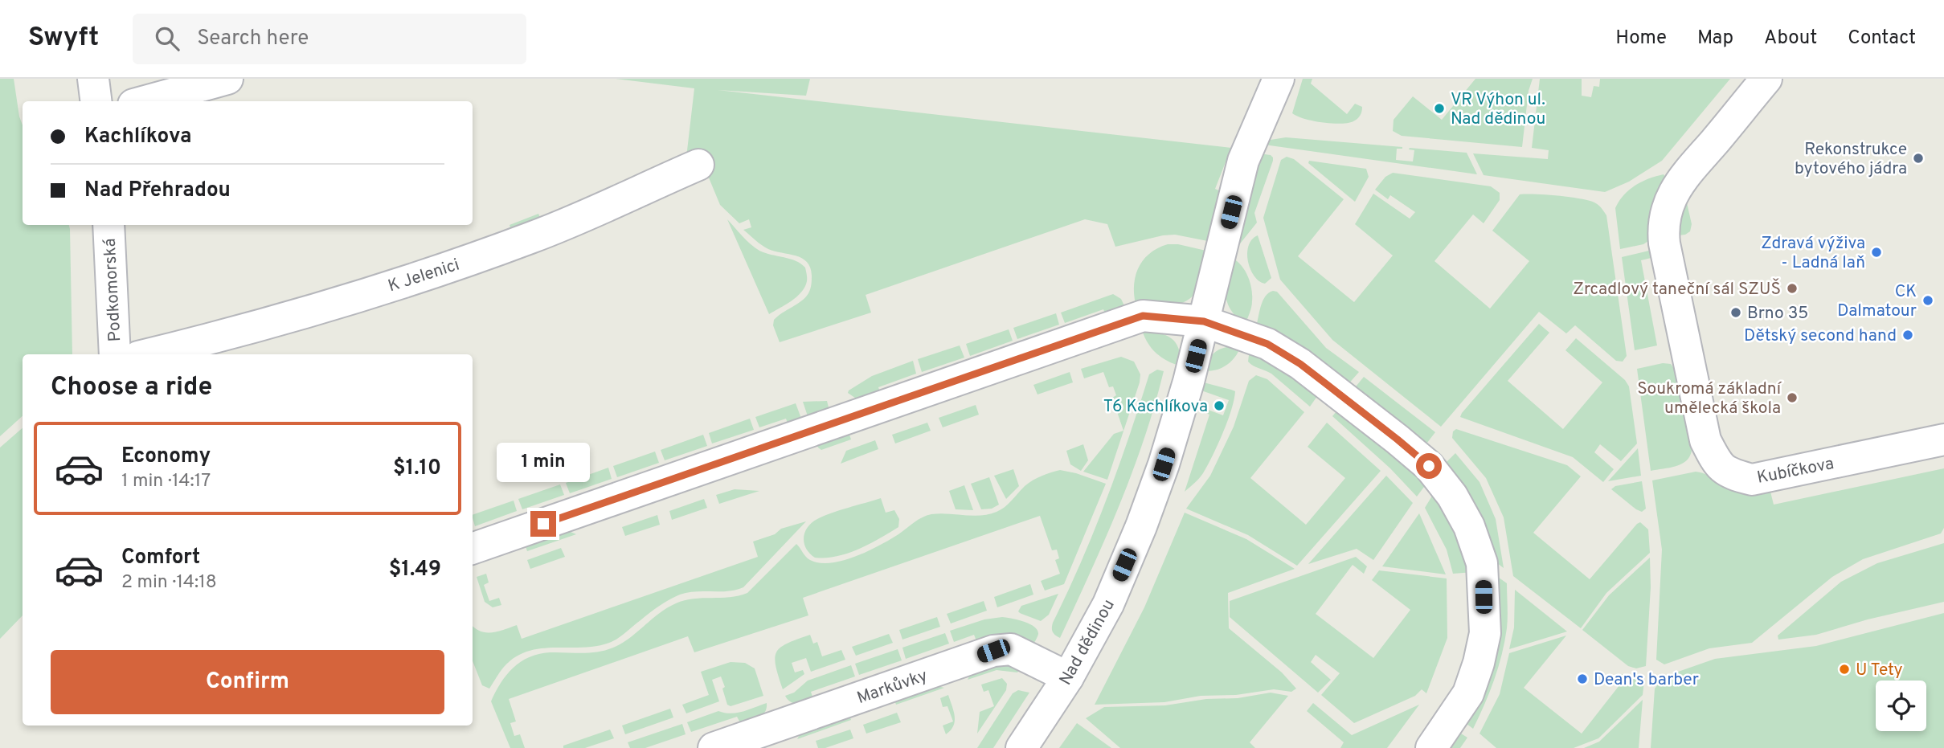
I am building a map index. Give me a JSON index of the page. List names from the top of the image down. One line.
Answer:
{"streets":{"street":["K Jelenici","Podkomorská","Kubíčkova","Nad dědinou","Markůvky"]},"crossings":[["Nad dědinou","Markůvky"]],"places":["VR Výhon ul. Nad dědinou","Rekonstrukce bytového jádra","Zdravá výživa - Ladná laň","Zrcadlový taneční sál SZUŠ","CK Dalmatour","Brno 35","Dětský second hand","Soukromá základní umělecká škola","T6 Kachlíkova","U Tety","Dean's barber"],"page":{"header":"Swyft","search":"Search here","nav":["Home","Map","About","Contact"],"banner":["Kachlíkova","Nad Přehradou"],"heading":"Choose a ride","list":[{"name":"Economy","note":"1 min · 14:17","value":"$1.10"},{"name":"Comfort","note":"2 min · 14:18","value":"$1.49"}],"bubble":"1 min","buttons":"Confirm"}}
